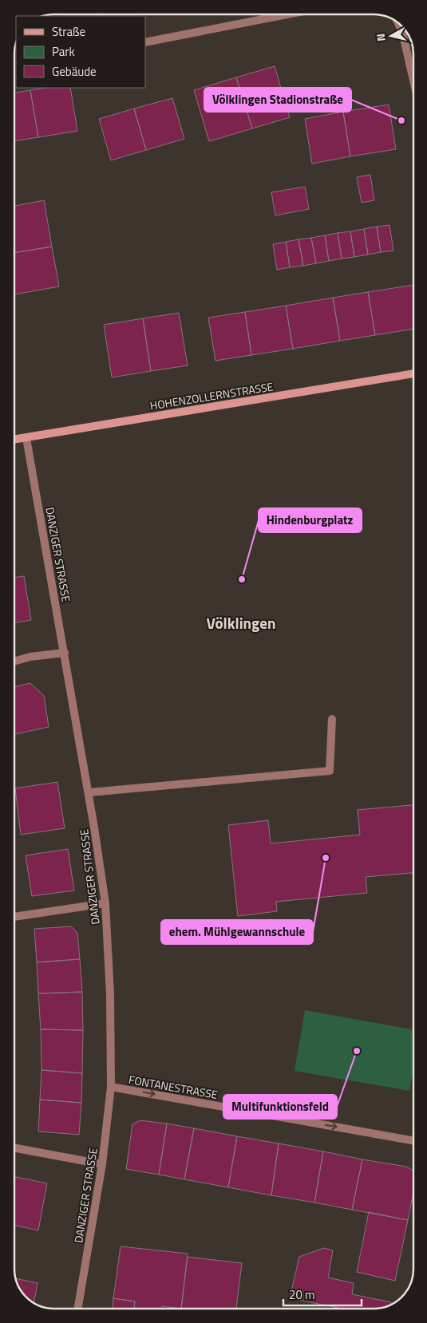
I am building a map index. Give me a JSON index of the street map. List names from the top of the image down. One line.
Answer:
{"streets":{"main road":["HOHENZOLLERNSTRASSE"],"street":["DANZIGER STRASSE","FONTANESTRASSE"]},"crossings":[["HOHENZOLLERNSTRASSE","DANZIGER STRASSE"],["DANZIGER STRASSE","FONTANESTRASSE"]],"one_way":["FONTANESTRASSE"],"districts":["Völklingen"],"places":["Völklingen Stadionstraße","Hindenburgplatz","ehem. Mühlgewannschule","Multifunktionsfeld"],"legend":["Straße","Park","Gebäude"],"scale_bar":"20 m","north":"left"}
